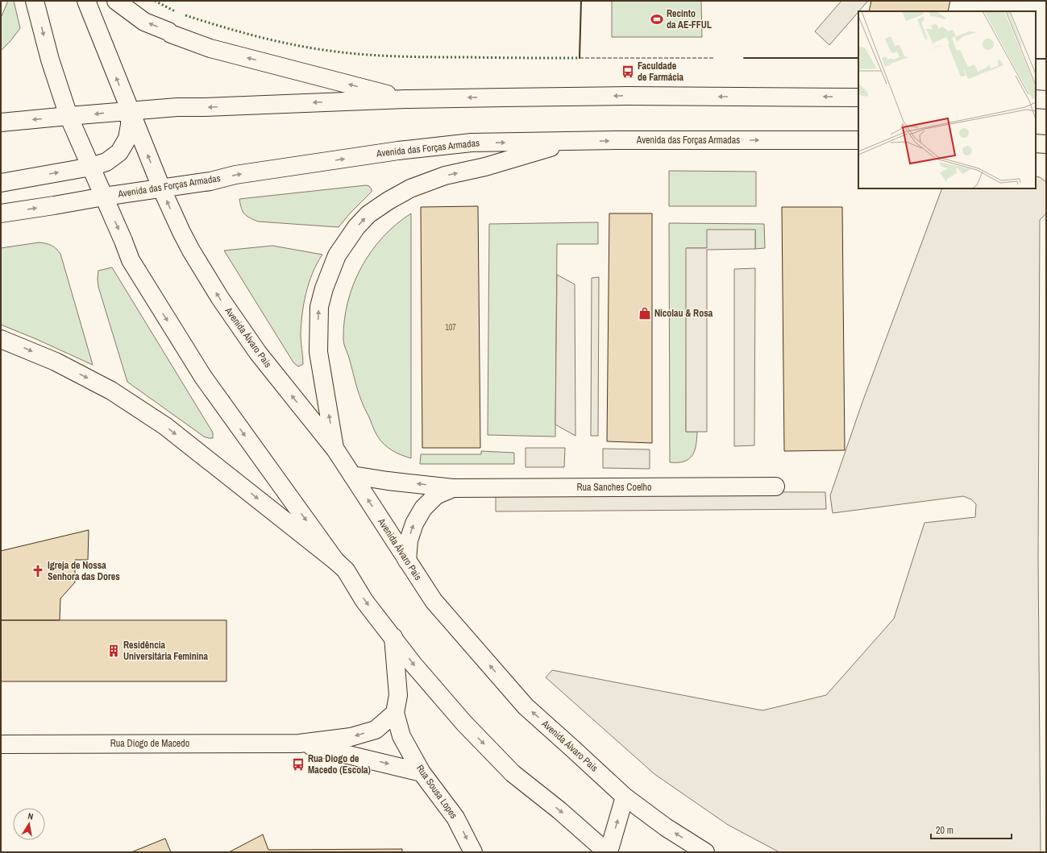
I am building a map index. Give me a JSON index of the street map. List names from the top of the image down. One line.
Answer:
{"streets":{"main road":["Avenida das Forças Armadas","Avenida Álvaro Pais","Rua Sanches Coelho","Rua Diogo de Macedo","Rua Sousa Lopes"]},"crossings":[["Avenida das Forças Armadas","Avenida Álvaro Pais"],["Avenida Álvaro Pais","Rua Sanches Coelho"],["Rua Diogo de Macedo","Rua Sousa Lopes"]],"places":{"sports":["Recinto da AE-FFUL"],"bus stop":["Faculdade de Farmácia","Rua Diogo de Macedo (Escola)"],"shop":["Nicolau & Rosa"],"church":["Igreja de Nossa Senhora das Dores"],"building":["Residência Universitária Feminina"]},"house_numbers":["107"],"scale_bar":"20 m","north":"top"}
